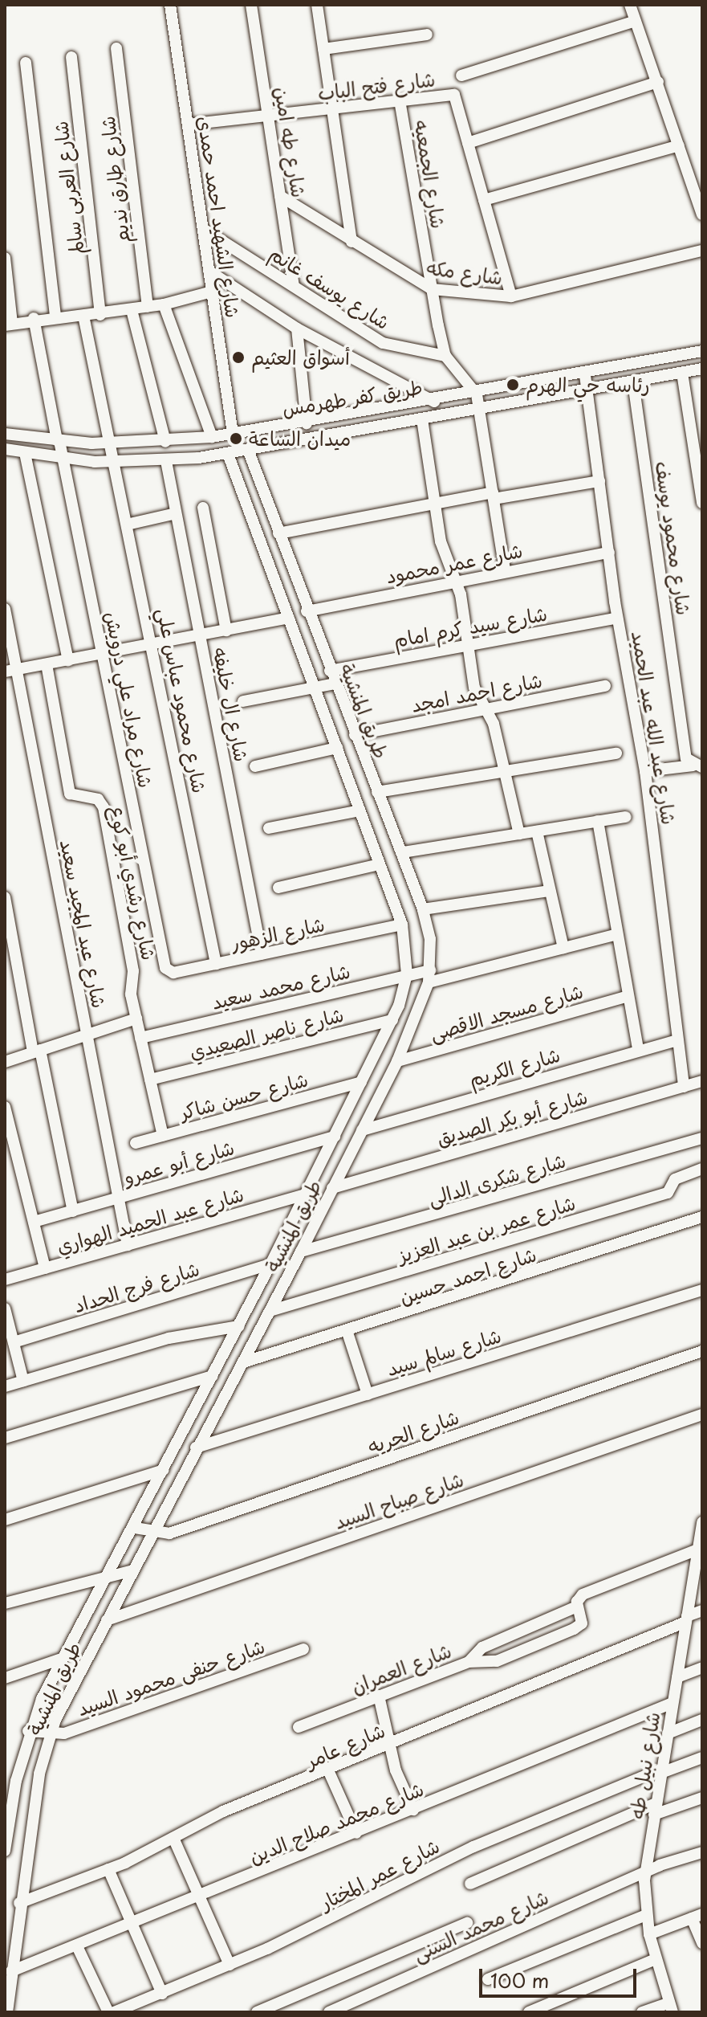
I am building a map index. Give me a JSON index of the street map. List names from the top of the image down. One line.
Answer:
{"streets":{"street":["شارع فتح الباب","شارع طه امين","شارع الجمعيه","شارع طارق نديم","شارع العربى سالم","شارع الشهيد احمد حمدى","شارع مكه","شارع يوسف غانم","طريق كفر طهرمس","شارع محمود يوسف","شارع عمر محمود","شارع سيد كرم امام","شارع احمد امجد","شارع مراد علي درويش","شارع محمود عباس علي","شارع ال خليفه","طريق المنشية","شارع عبد الله عبد الحميد","شارع رشدي أبو كوع","شارع عبد المجيد سعيد","شارع الزهور","شارع محمد سعيد","شارع مسجد الاقصى","شارع ناصر الصعيدي","شارع الكريم","شارع حسن شاكر","شارع أبو بكر الصديق","شارع أبو عمرو","شارع شكرى الدالى","شارع عبد الحميد الهواري","شارع عمر بن عبد العزيز","شارع احمد حسين","شارع فرج الحداد","شارع سالم سيد","شارع الحريه","شارع صباح السيد","شارع العمران","شارع حنفى محمود السيد","شارع عامر","شارع نبيل طه","شارع محمد صلاح الدين","شارع عمر المختار","شارع محمد السنى"]},"crossings":[["شارع فتح الباب","شارع طه امين"],["شارع فتح الباب","شارع الجمعيه"],["شارع فتح الباب","شارع الشهيد احمد حمدى"],["شارع طه امين","شارع مكه"],["شارع طه امين","شارع يوسف غانم"],["شارع الجمعيه","شارع مكه"],["شارع الجمعيه","شارع يوسف غانم"],["شارع الجمعيه","طريق كفر طهرمس"],["شارع الشهيد احمد حمدى","شارع يوسف غانم"],["شارع الشهيد احمد حمدى","طريق كفر طهرمس"],["طريق كفر طهرمس","شارع محمود يوسف"],["طريق كفر طهرمس","شارع مراد علي درويش"],["طريق كفر طهرمس","شارع محمود عباس علي"],["طريق كفر طهرمس","شارع ال خليفه"],["طريق كفر طهرمس","طريق المنشية"],["طريق كفر طهرمس","شارع عبد الله عبد الحميد"],["شارع عمر محمود","طريق المنشية"],["شارع عمر محمود","شارع عبد الله عبد الحميد"],["شارع سيد كرم امام","طريق المنشية"],["شارع سيد كرم امام","شارع عبد الله عبد الحميد"],["شارع احمد امجد","طريق المنشية"],["شارع مراد علي درويش","شارع الزهور"],["شارع محمود عباس علي","شارع الزهور"],["شارع ال خليفه","شارع الزهور"],["طريق المنشية","شارع الزهور"],["طريق المنشية","شارع محمد سعيد"],["طريق المنشية","شارع مسجد الاقصى"],["طريق المنشية","شارع ناصر الصعيدي"],["طريق المنشية","شارع الكريم"],["طريق المنشية","شارع حسن شاكر"],["طريق المنشية","شارع أبو بكر الصديق"],["طريق المنشية","شارع أبو عمرو"],["طريق المنشية","شارع شكرى الدالى"],["طريق المنشية","شارع عبد الحميد الهواري"],["طريق المنشية","شارع عمر بن عبد العزيز"],["طريق المنشية","شارع احمد حسين"],["طريق المنشية","شارع فرج الحداد"],["طريق المنشية","شارع سالم سيد"],["طريق المنشية","شارع الحريه"],["طريق المنشية","شارع صباح السيد"],["طريق المنشية","شارع حنفى محمود السيد"],["طريق المنشية","شارع عامر"],["طريق المنشية","شارع محمد صلاح الدين"],["شارع عبد الله عبد الحميد","شارع الكريم"],["شارع عبد الله عبد الحميد","شارع أبو بكر الصديق"],["شارع عبد المجيد سعيد","شارع أبو عمرو"],["شارع عبد المجيد سعيد","شارع عبد الحميد الهواري"],["شارع عامر","شارع نبيل طه"],["شارع نبيل طه","شارع محمد صلاح الدين"],["شارع نبيل طه","شارع عمر المختار"],["شارع نبيل طه","شارع محمد السنى"]],"places":["أسواق العثيم","رئاسه حي الهرم","ميدان الساعة"],"scale_bar":"100 m"}
